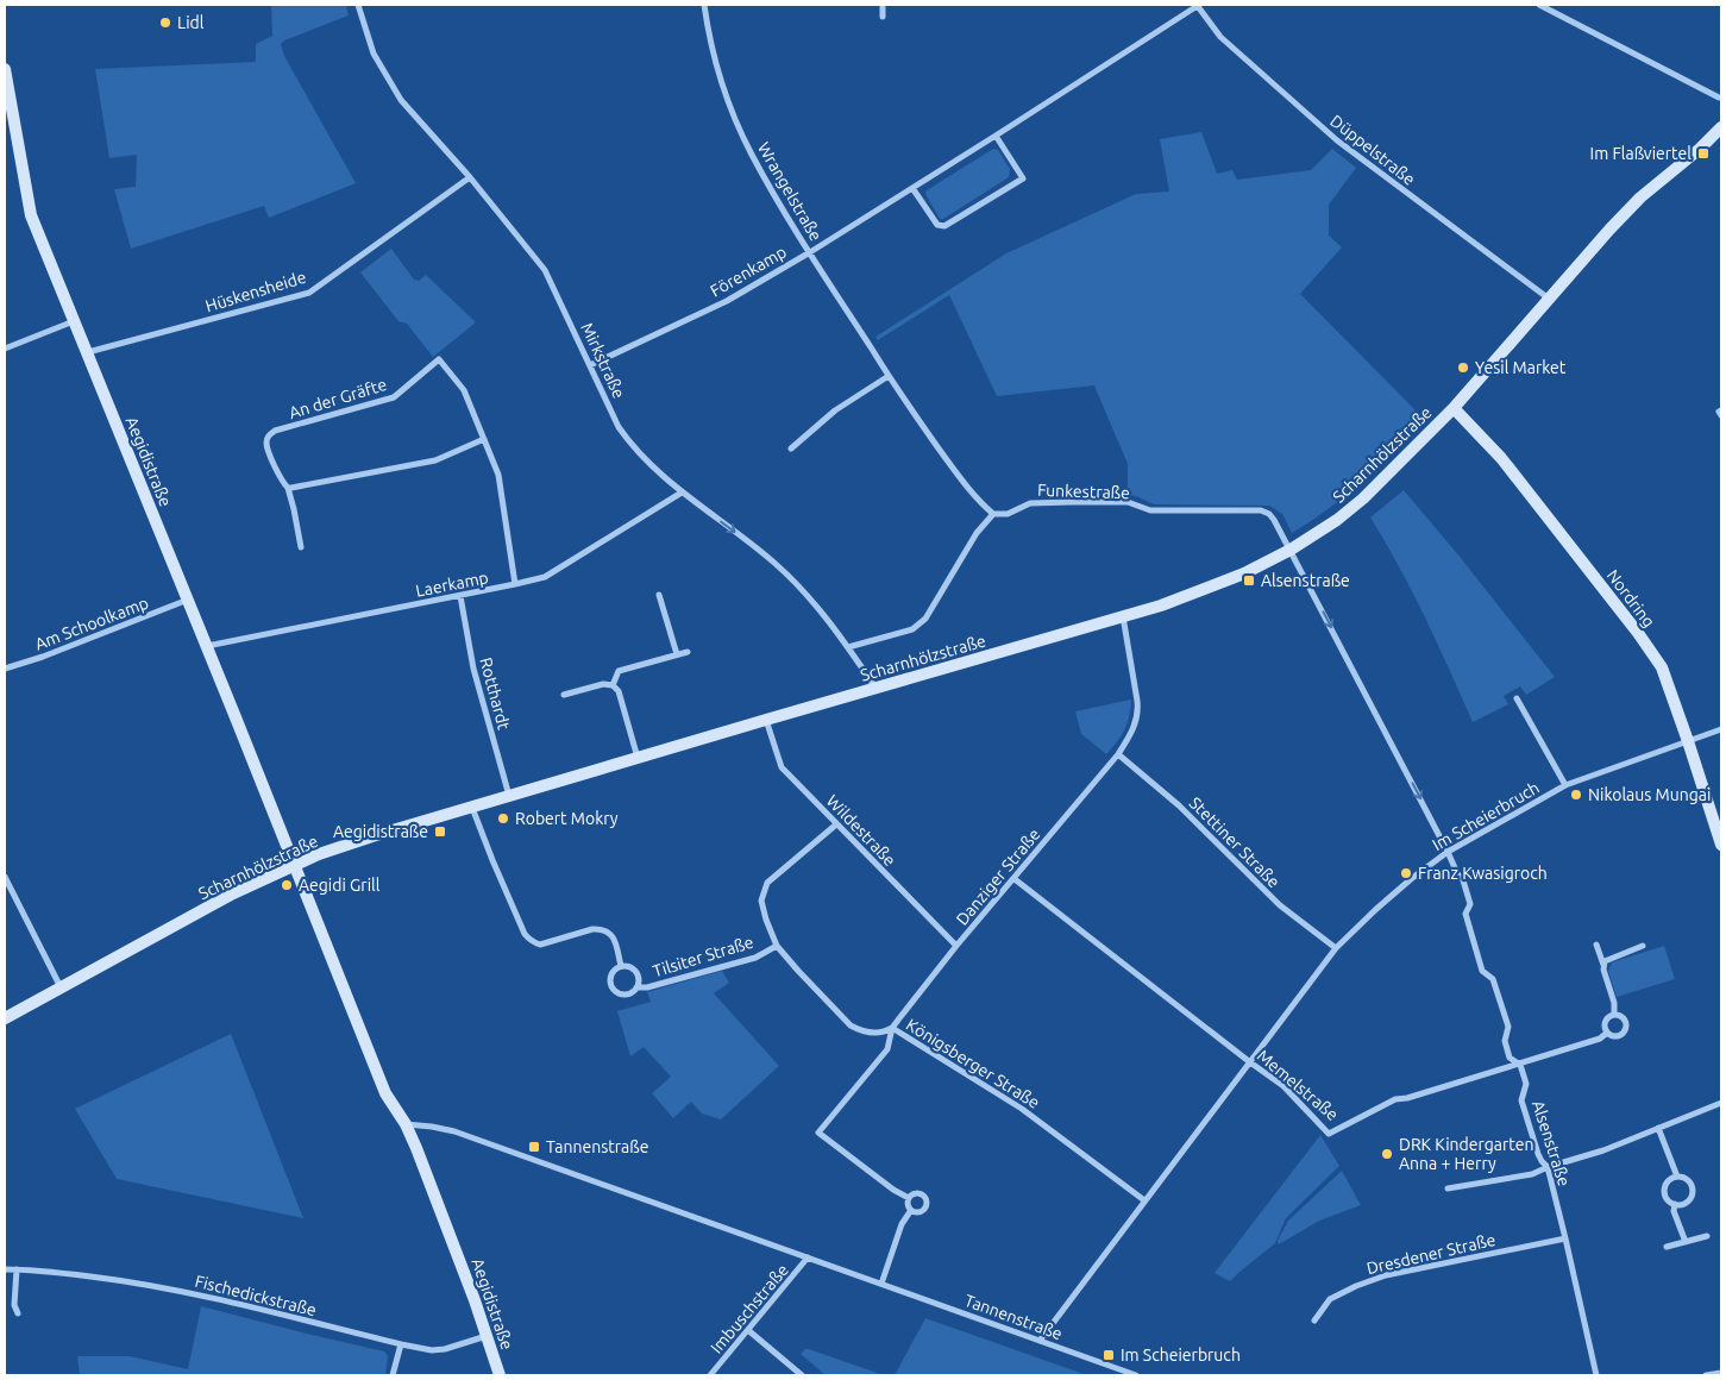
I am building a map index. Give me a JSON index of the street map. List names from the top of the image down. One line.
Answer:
{"streets":{"main road":["Scharnhölzstraße","Aegidistraße","Nordring"],"street":["Düppelstraße","Wrangelstraße","Förenkamp","Hüskensheide","Mirkstraße","An der Gräfte","Funkestraße","Laerkamp","Am Schoolkamp","Rotthardt","Im Scheierbruch","Wildestraße","Stettiner Straße","Danziger Straße","Tilsiter Straße","Königsberger Straße","Memelstraße","Alsenstraße","Dresdener Straße","Fischedickstraße","Imbuschstraße","Tannenstraße"]},"crossings":[["Düppelstraße","Förenkamp"],["Düppelstraße","Scharnhölzstraße"],["Wrangelstraße","Förenkamp"],["Wrangelstraße","Funkestraße"],["Förenkamp","Mirkstraße"],["Hüskensheide","Mirkstraße"],["Hüskensheide","Aegidistraße"],["Mirkstraße","Scharnhölzstraße"],["Mirkstraße","Laerkamp"],["An der Gräfte","Laerkamp"],["Scharnhölzstraße","Aegidistraße"],["Scharnhölzstraße","Funkestraße"],["Scharnhölzstraße","Nordring"],["Scharnhölzstraße","Rotthardt"],["Scharnhölzstraße","Wildestraße"],["Scharnhölzstraße","Danziger Straße"],["Scharnhölzstraße","Tilsiter Straße"],["Scharnhölzstraße","Alsenstraße"],["Aegidistraße","Laerkamp"],["Aegidistraße","Am Schoolkamp"],["Aegidistraße","Fischedickstraße"],["Aegidistraße","Tannenstraße"],["Funkestraße","Alsenstraße"],["Laerkamp","Rotthardt"],["Nordring","Im Scheierbruch"],["Im Scheierbruch","Stettiner Straße"],["Im Scheierbruch","Königsberger Straße"],["Im Scheierbruch","Memelstraße"],["Im Scheierbruch","Alsenstraße"],["Im Scheierbruch","Tannenstraße"],["Wildestraße","Danziger Straße"],["Wildestraße","Königsberger Straße"],["Stettiner Straße","Danziger Straße"],["Danziger Straße","Königsberger Straße"],["Danziger Straße","Memelstraße"],["Tilsiter Straße","Königsberger Straße"],["Memelstraße","Alsenstraße"],["Alsenstraße","Dresdener Straße"],["Imbuschstraße","Tannenstraße"]],"one_way":["Alsenstraße"],"places":{"other":["Lidl","Yesil Market","Nikolaus Mungai","Robert Mokry","Franz Kwasigroch","Aegidi Grill","DRK Kindergarten Anna + Herry"],"transit":["Im Flaßviertel","Alsenstraße","Aegidistraße","Tannenstraße","Im Scheierbruch"]}}
